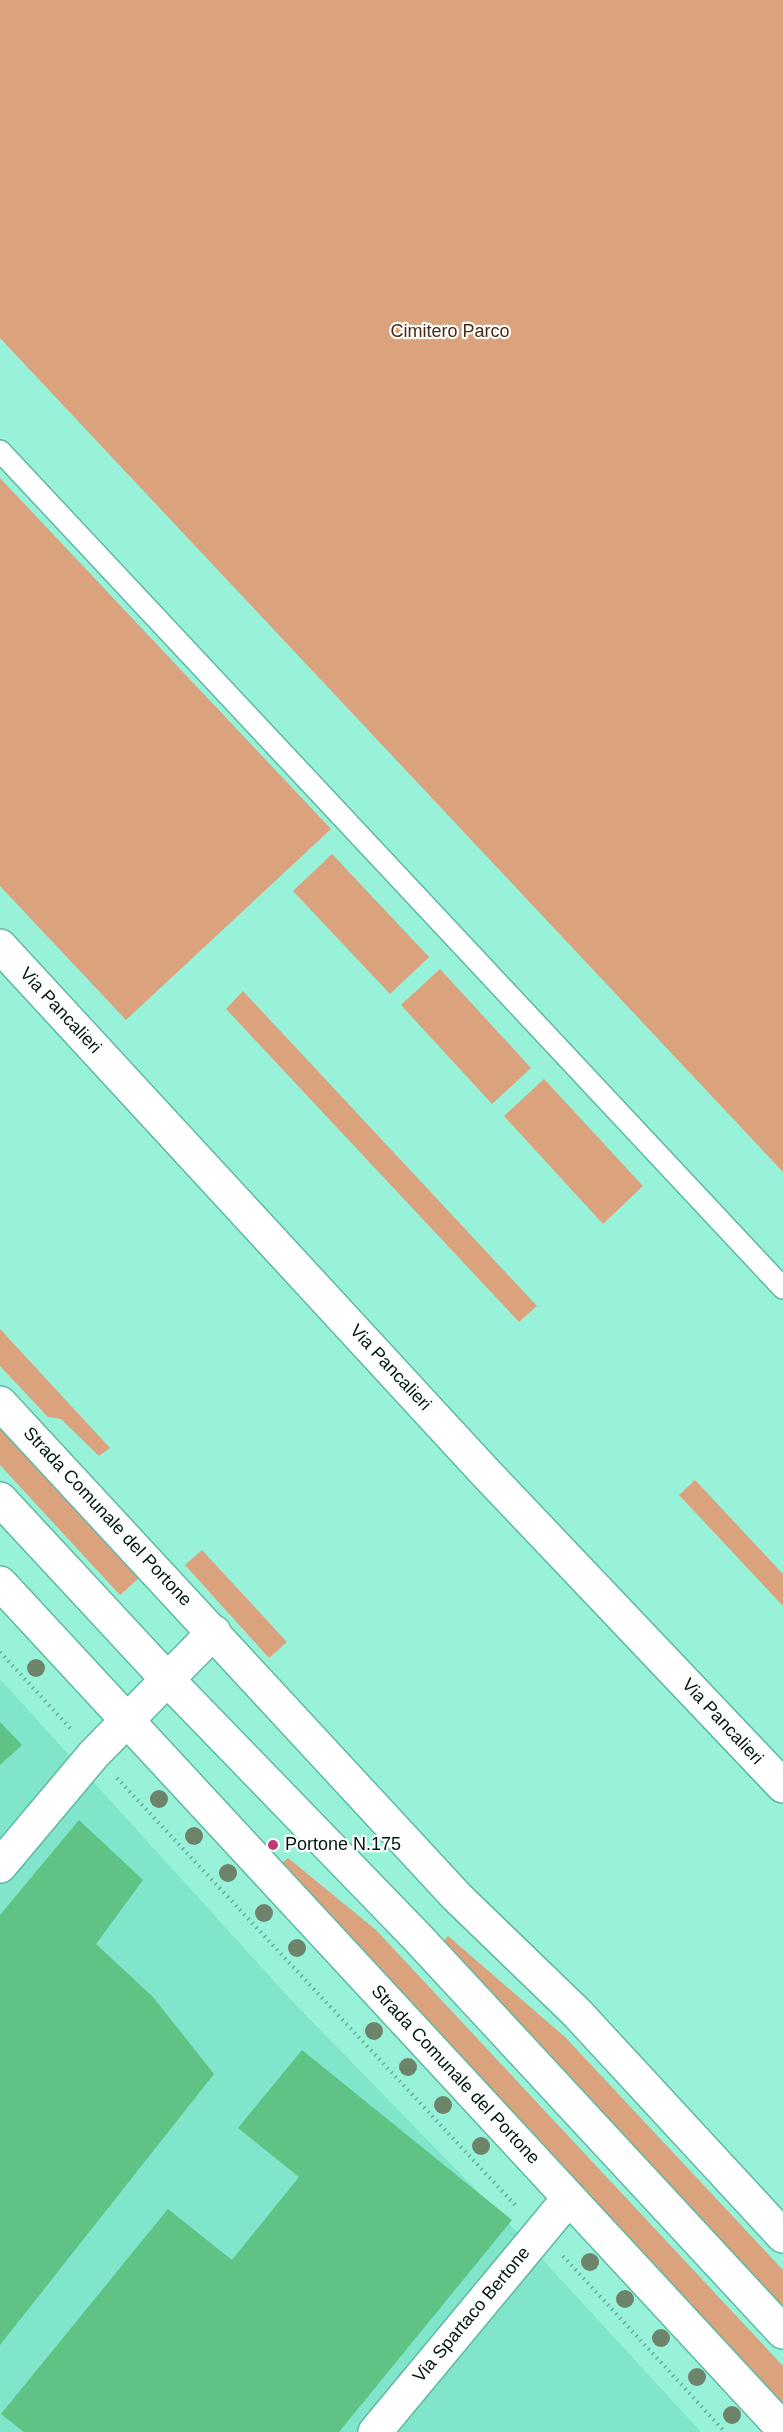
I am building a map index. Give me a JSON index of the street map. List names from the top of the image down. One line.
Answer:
{"streets":{"street":["Via Pancalieri","Strada Comunale del Portone","Via Spartaco Bertone"]},"crossings":[["Strada Comunale del Portone","Via Spartaco Bertone"]],"parks":["Cimitero Parco"],"places":["Portone N.175"]}
